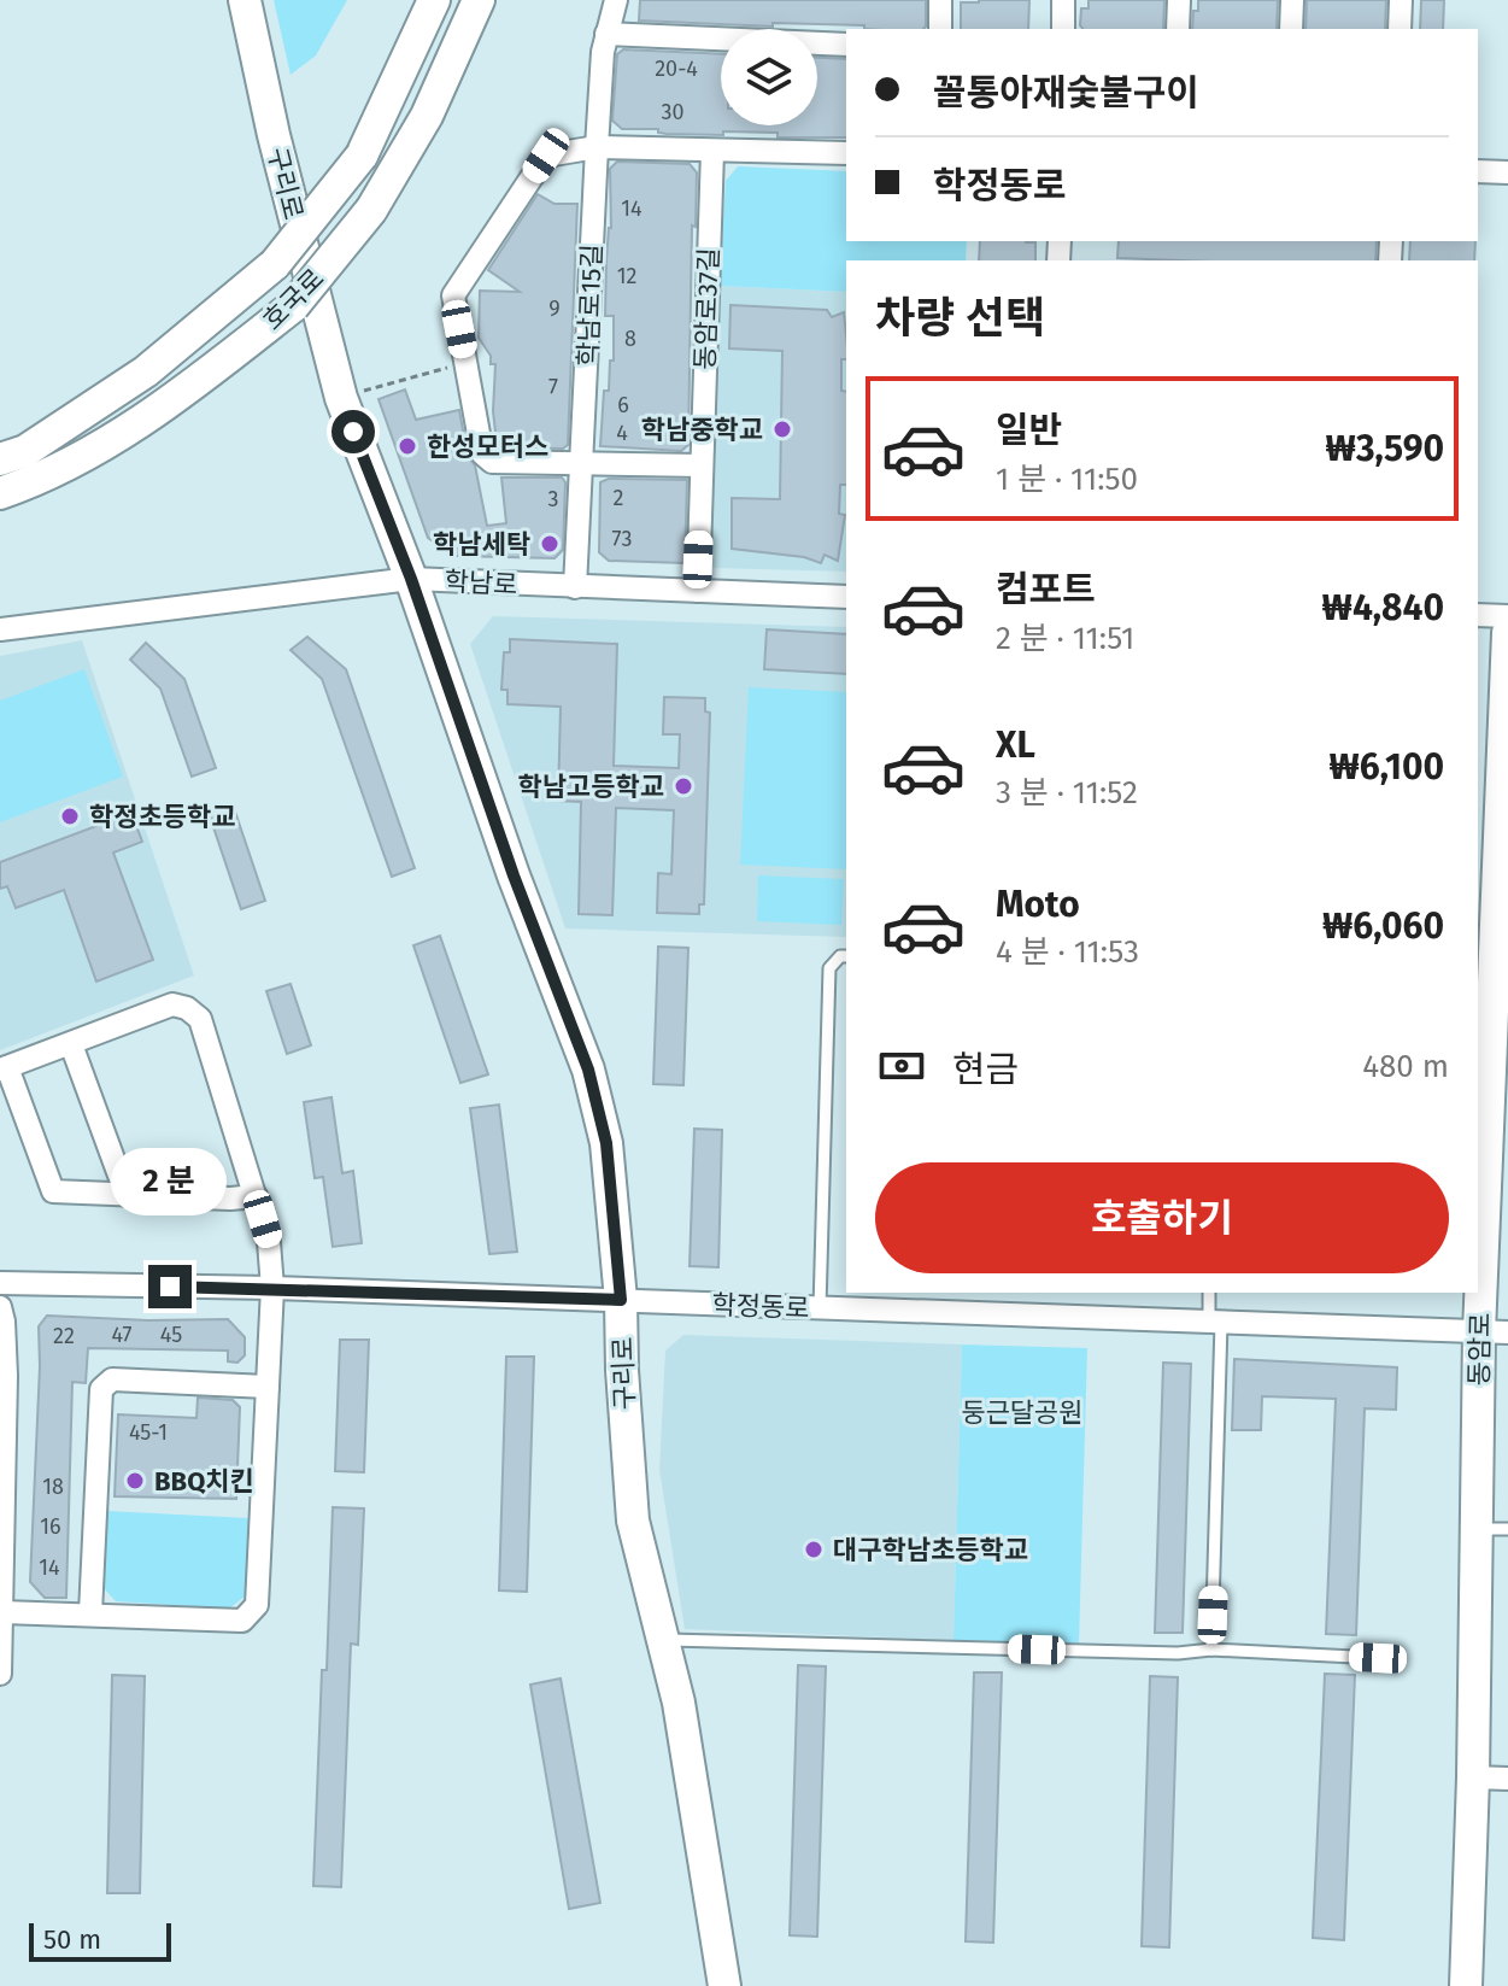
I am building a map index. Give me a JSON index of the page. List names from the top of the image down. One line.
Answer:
{"streets":{"main road":["구리로","호국로","동암로"],"street":["학남로15길","동암로37길","학남로","학정동로"]},"crossings":[["구리로","학남로"],["구리로","학정동로"],["학남로15길","학남로"],["동암로37길","학남로"],["학정동로","동암로"]],"parks":["둥근달공원"],"places":["학남중학교","한성모터스","학남세탁","학남고등학교","학정초등학교","BBQ치킨","대구학남초등학교"],"house_numbers":["20-4","30","14","12","9","8","7","6","4","2","3","73","47","45","22","45-1","18","16","14"],"scale_bar":"50 m","page":{"banner":["꼴통아재숯불구이","학정동로"],"heading":"차량 선택","list":[{"name":"일반","note":"1 분 · 11:50","value":"₩3,590"},{"name":"컴포트","note":"2 분 · 11:51","value":"₩4,840"},{"name":"XL","note":"3 분 · 11:52","value":"₩6,100"},{"name":"Moto","note":"4 분 · 11:53","value":"₩6,060"}],"pay":["현금","480 m"],"buttons":"호출하기","bubble":"2 분","scale":"50 m"}}
